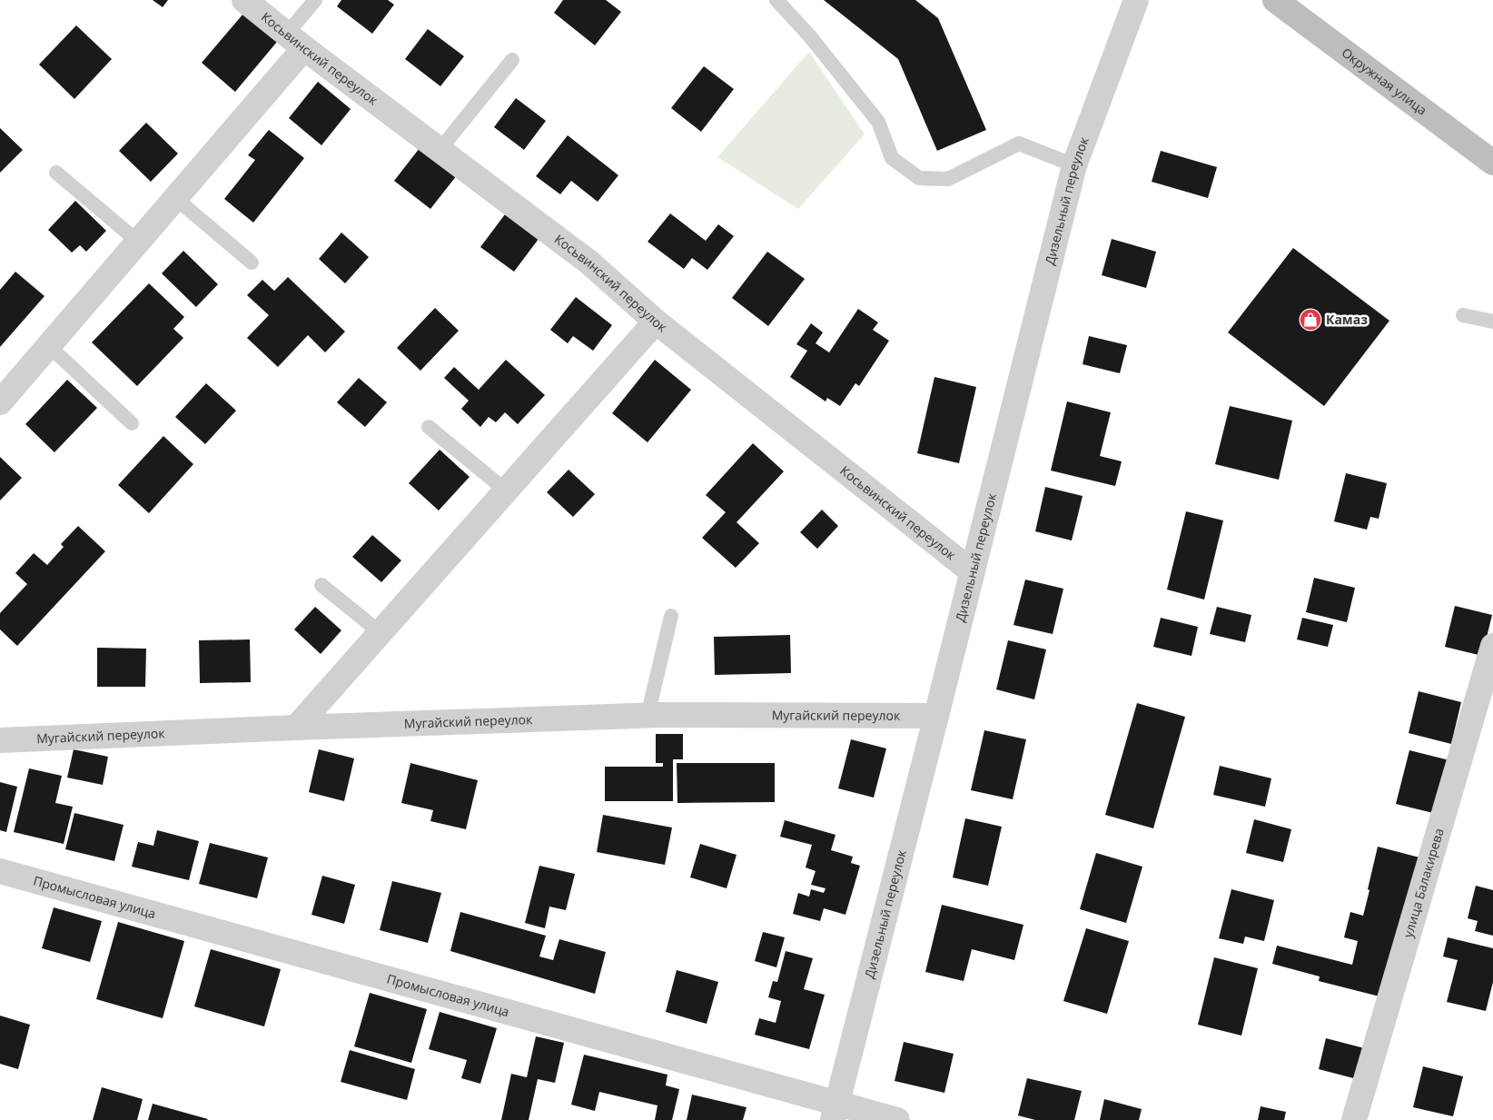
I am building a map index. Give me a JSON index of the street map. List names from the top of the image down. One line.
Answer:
{"streets":{"main road":["Окружная улица"],"street":["Косьвинский переулок","Дизельный переулок","Мугайский переулок","улица Балакирева","Промысловая улица"]},"crossings":[["Косьвинский переулок","Дизельный переулок"],["Дизельный переулок","Мугайский переулок"],["Дизельный переулок","Промысловая улица"]],"places":{"shop":["Камаз"]}}
